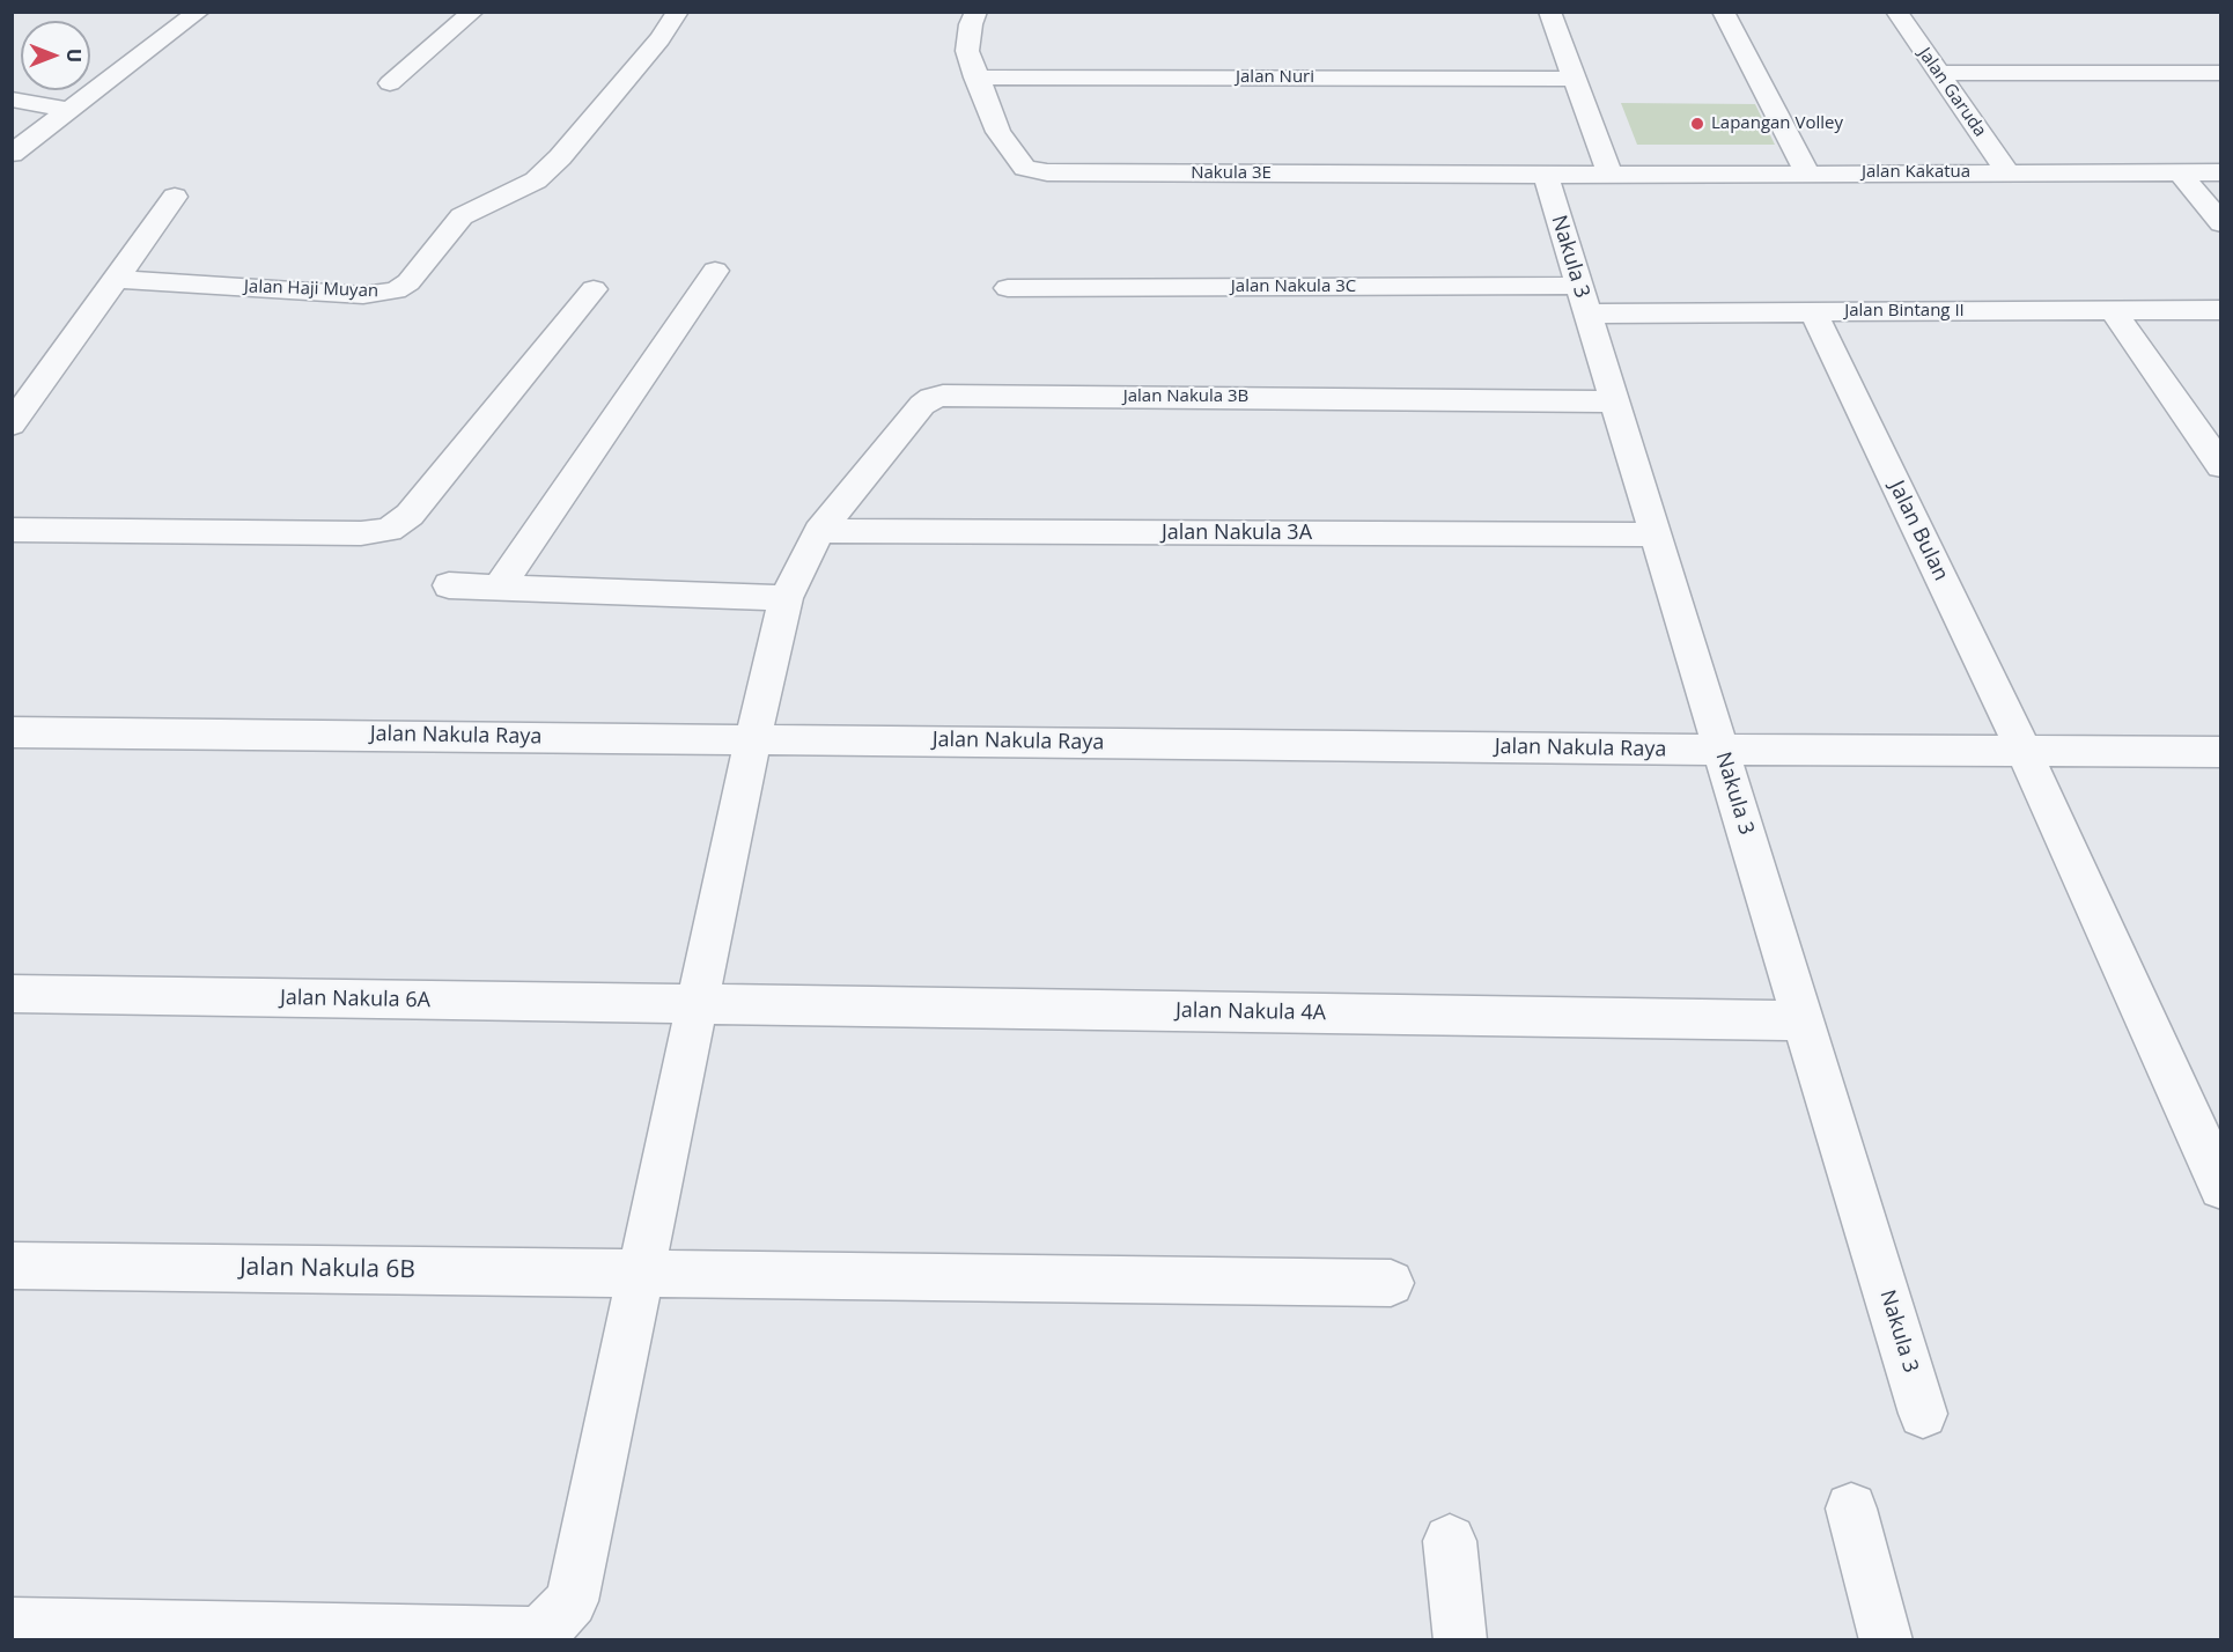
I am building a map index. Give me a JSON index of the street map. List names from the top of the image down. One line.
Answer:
{"streets":{"street":["Jalan Nuri","Jalan Garuda","Jalan Kakatua","Nakula 3E","Nakula 3","Jalan Nakula 3C","Jalan Haji Muyan","Jalan Bintang II","Jalan Nakula 3B","Jalan Bulan","Jalan Nakula 3A","Jalan Nakula Raya","Jalan Nakula 6A","Jalan Nakula 4A","Jalan Nakula 6B"]},"crossings":[["Jalan Nuri","Nakula 3E"],["Jalan Garuda","Jalan Kakatua"],["Jalan Kakatua","Nakula 3E"],["Nakula 3E","Nakula 3"],["Nakula 3","Jalan Nakula 3C"],["Nakula 3","Jalan Bintang II"],["Nakula 3","Jalan Nakula 3B"],["Nakula 3","Jalan Nakula 3A"],["Nakula 3","Jalan Nakula Raya"],["Nakula 3","Jalan Nakula 4A"],["Jalan Nakula 3C","Jalan Bintang II"],["Jalan Bintang II","Jalan Bulan"],["Jalan Nakula 3B","Jalan Nakula 3A"],["Jalan Nakula 3B","Jalan Nakula Raya"],["Jalan Nakula 3B","Jalan Nakula 6A"],["Jalan Nakula 3B","Jalan Nakula 4A"],["Jalan Nakula 3B","Jalan Nakula 6B"],["Jalan Bulan","Jalan Nakula Raya"],["Jalan Nakula 6A","Jalan Nakula 4A"]],"places":["Lapangan Volley"],"north":"right"}
